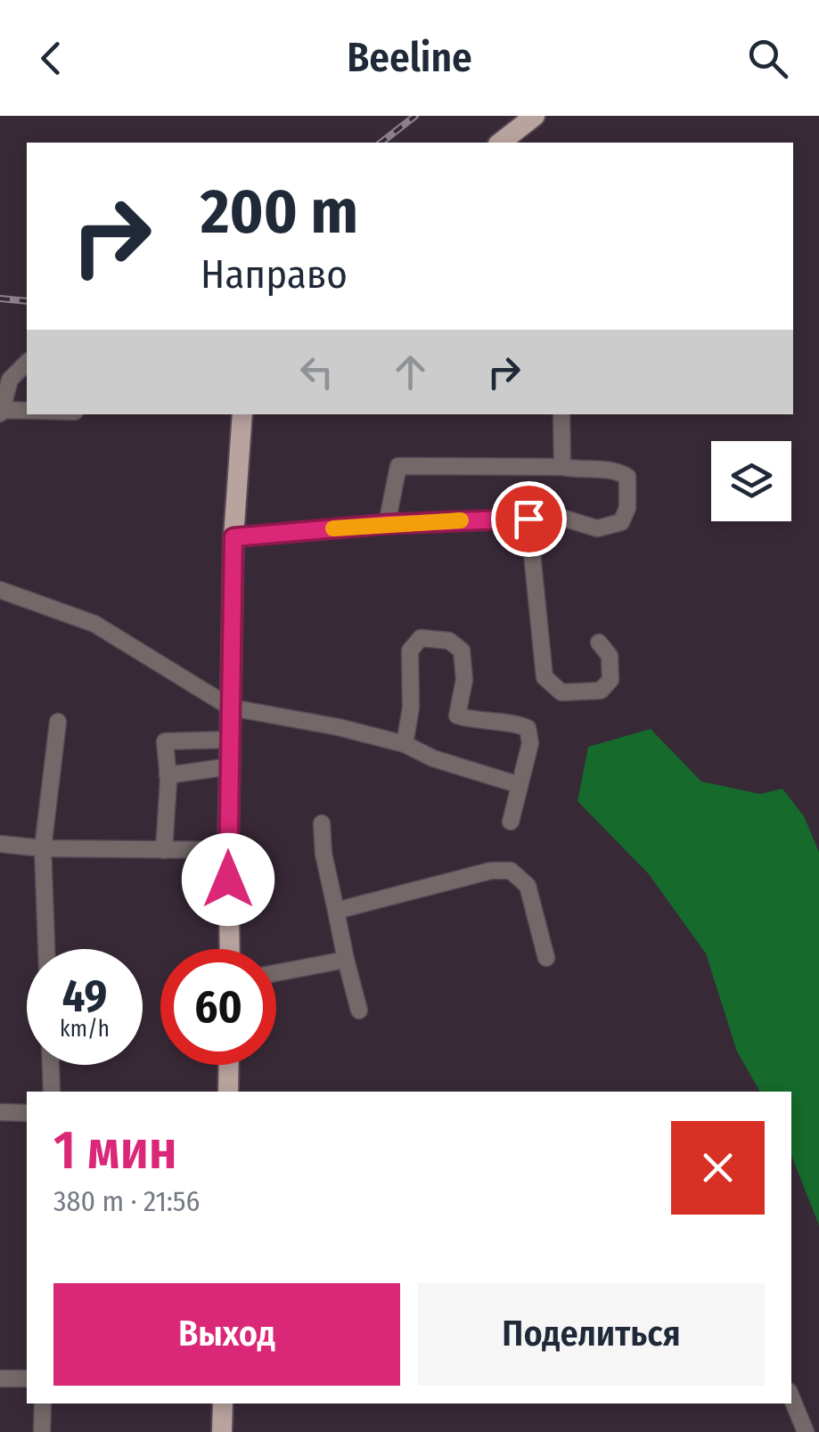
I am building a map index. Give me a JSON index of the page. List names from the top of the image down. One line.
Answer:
{"page":{"header":"Beeline","turn":["200 m","Направо"],"speed":"49 km/h","limit":"60","heading":["1 мин","380 m · 21:56"],"buttons":["Выход","Поделиться"]}}
